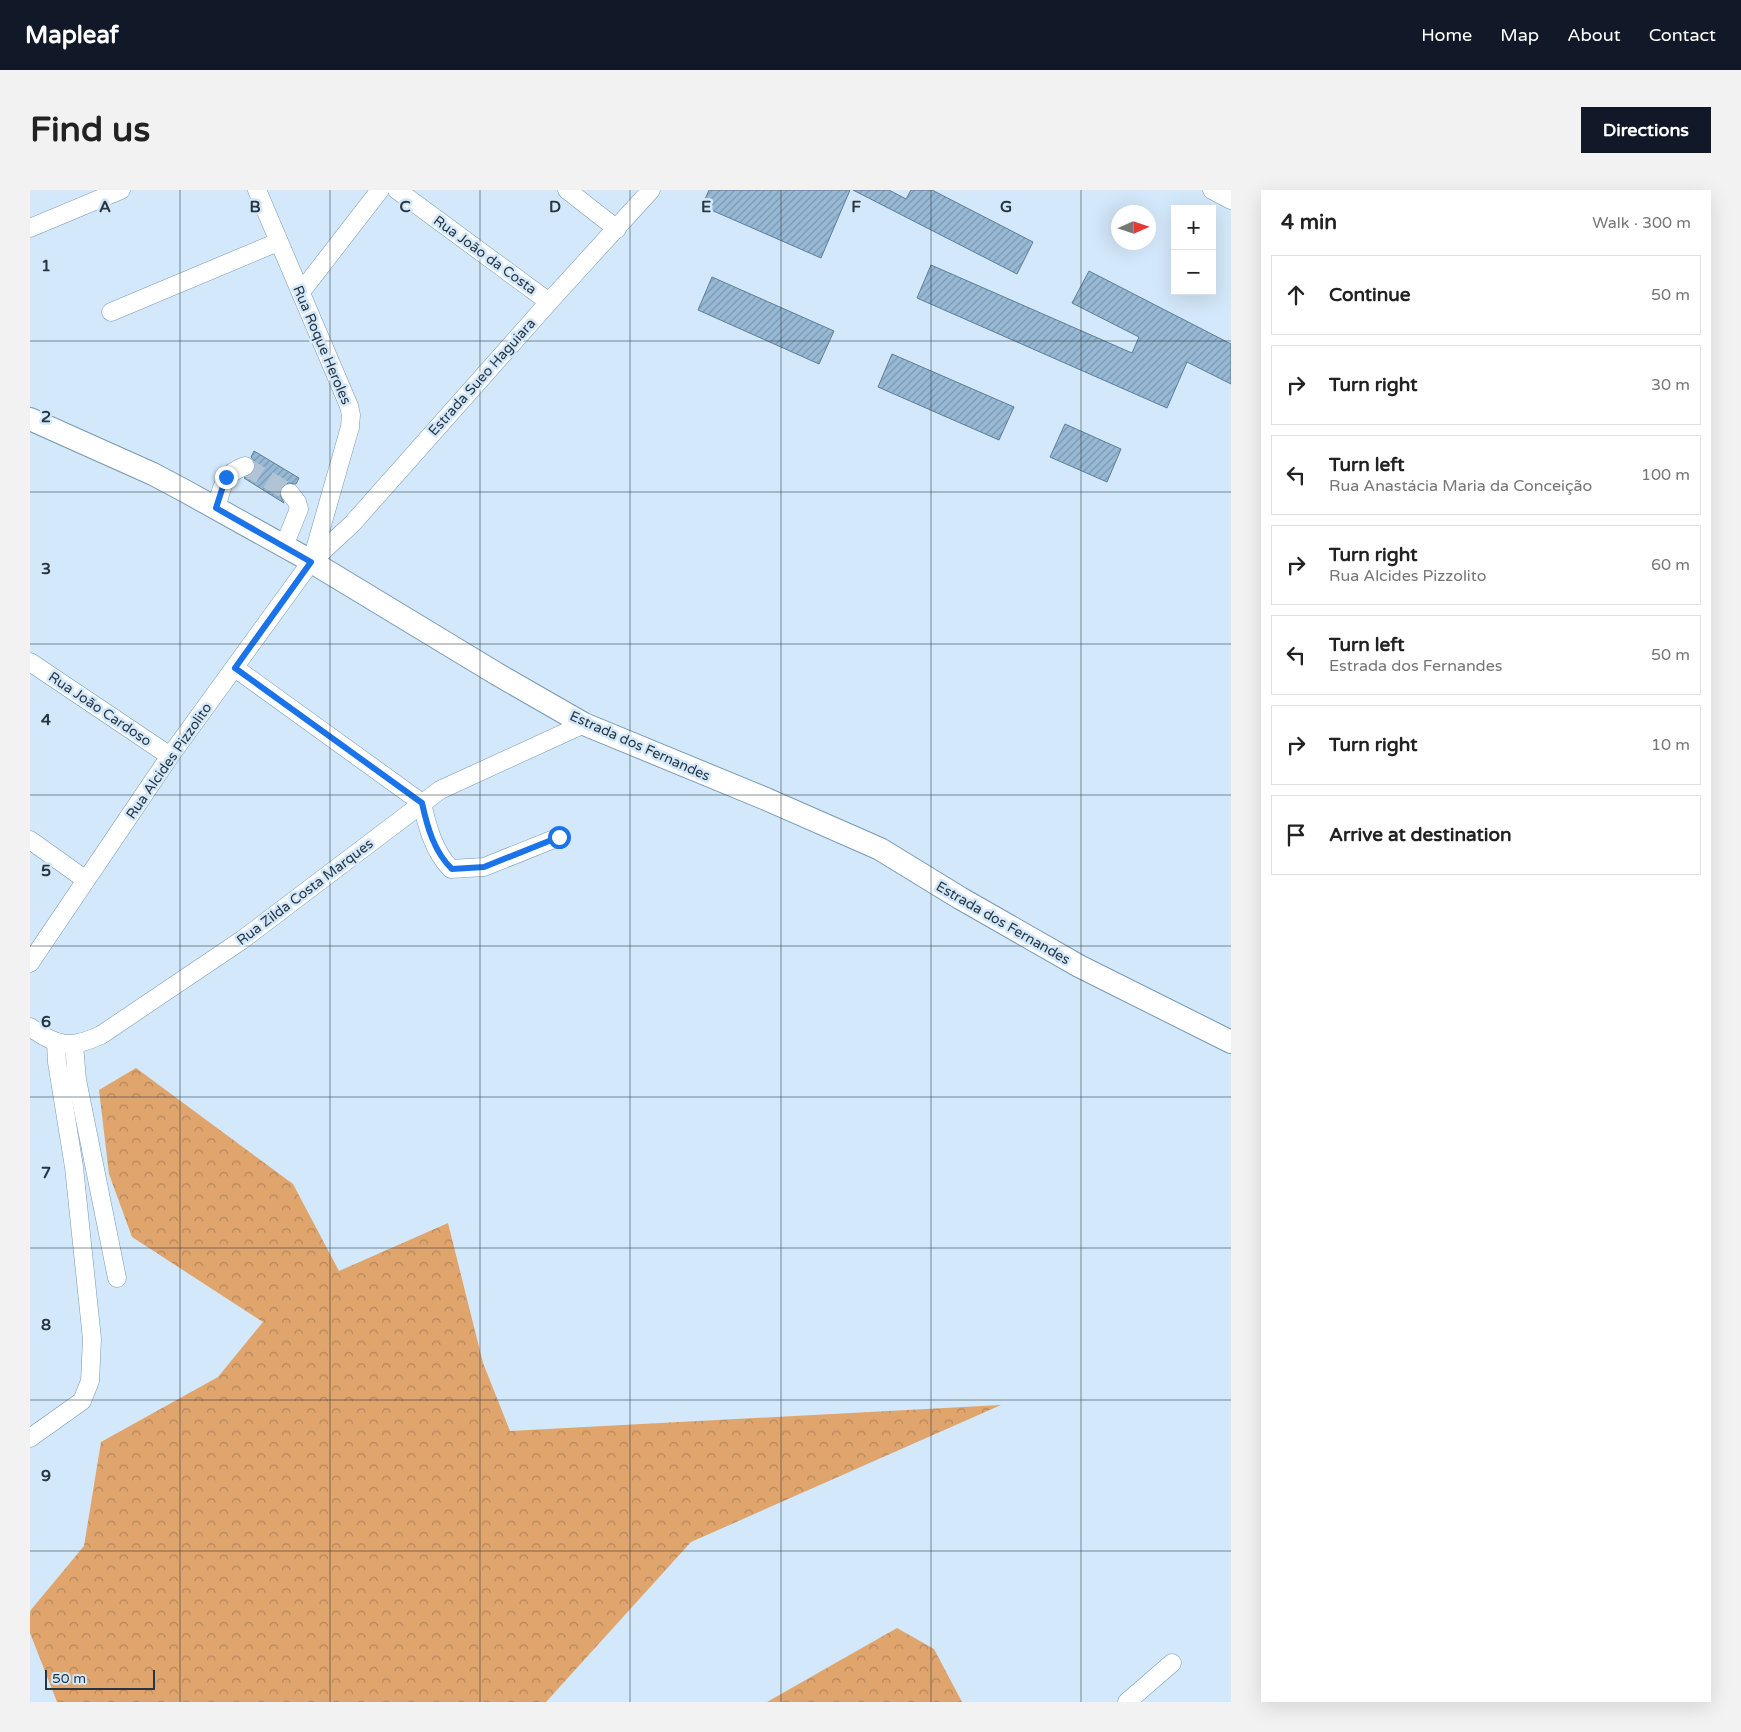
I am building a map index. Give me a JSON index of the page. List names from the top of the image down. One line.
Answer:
{"streets":{"main road":["Estrada dos Fernandes"],"street":["Rua João da Costa","Rua Roque Heroles","Estrada Sueo Haguiara","Rua João Cardoso","Rua Alcides Pizzolito","Rua Zilda Costa Marques"]},"crossings":[["Rua João da Costa","Estrada Sueo Haguiara"],["Rua Roque Heroles","Estrada Sueo Haguiara"],["Rua Roque Heroles","Estrada dos Fernandes"],["Rua Roque Heroles","Rua Alcides Pizzolito"],["Estrada Sueo Haguiara","Estrada dos Fernandes"],["Estrada Sueo Haguiara","Rua Alcides Pizzolito"],["Rua João Cardoso","Rua Alcides Pizzolito"],["Estrada dos Fernandes","Rua Alcides Pizzolito"],["Estrada dos Fernandes","Rua Zilda Costa Marques"]],"scale_bar":"50 m","north":"right","page":{"header":"Mapleaf","nav":["Home","Map","About","Contact"],"buttons":"Directions","title":"Find us","heading":["4 min","Walk · 300 m"],"map_buttons":["+","−"],"list":[["Continue","50 m"],["Turn right","30 m"],["Turn left","Rua Anastácia Maria da Conceição","100 m"],["Turn right","Rua Alcides Pizzolito","60 m"],["Turn left","Estrada dos Fernandes","50 m"],["Turn right","10 m"],"Arrive at destination"],"scale":"50 m"},"grid":{"columns":["A","B","C","D","E","F","G"],"rows":["1","2","3","4","5","6","7","8","9"]}}
